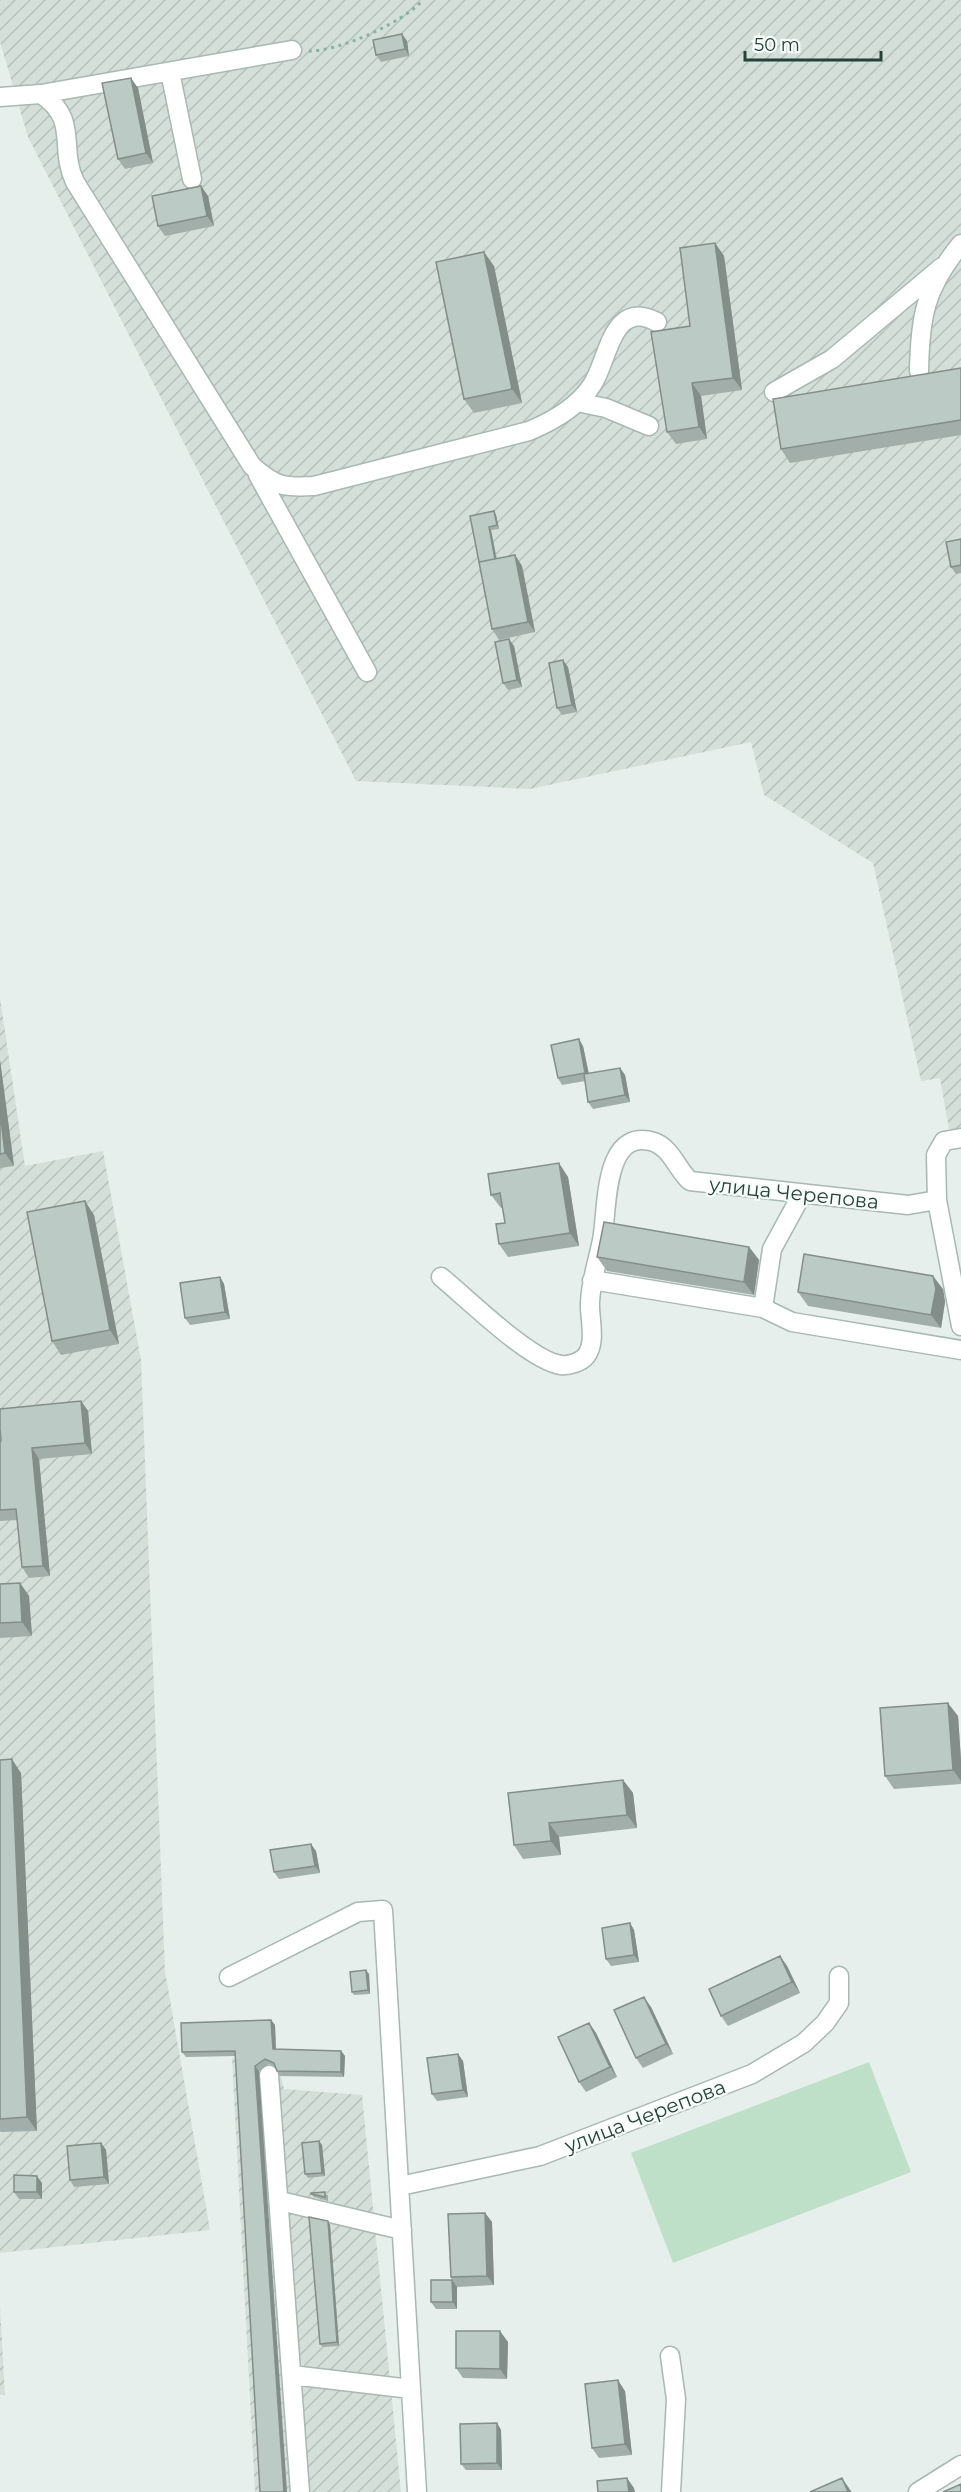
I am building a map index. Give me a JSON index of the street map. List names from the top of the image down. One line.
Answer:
{"streets":{"street":["улица Черепова"]},"scale_bar":"50 m"}
